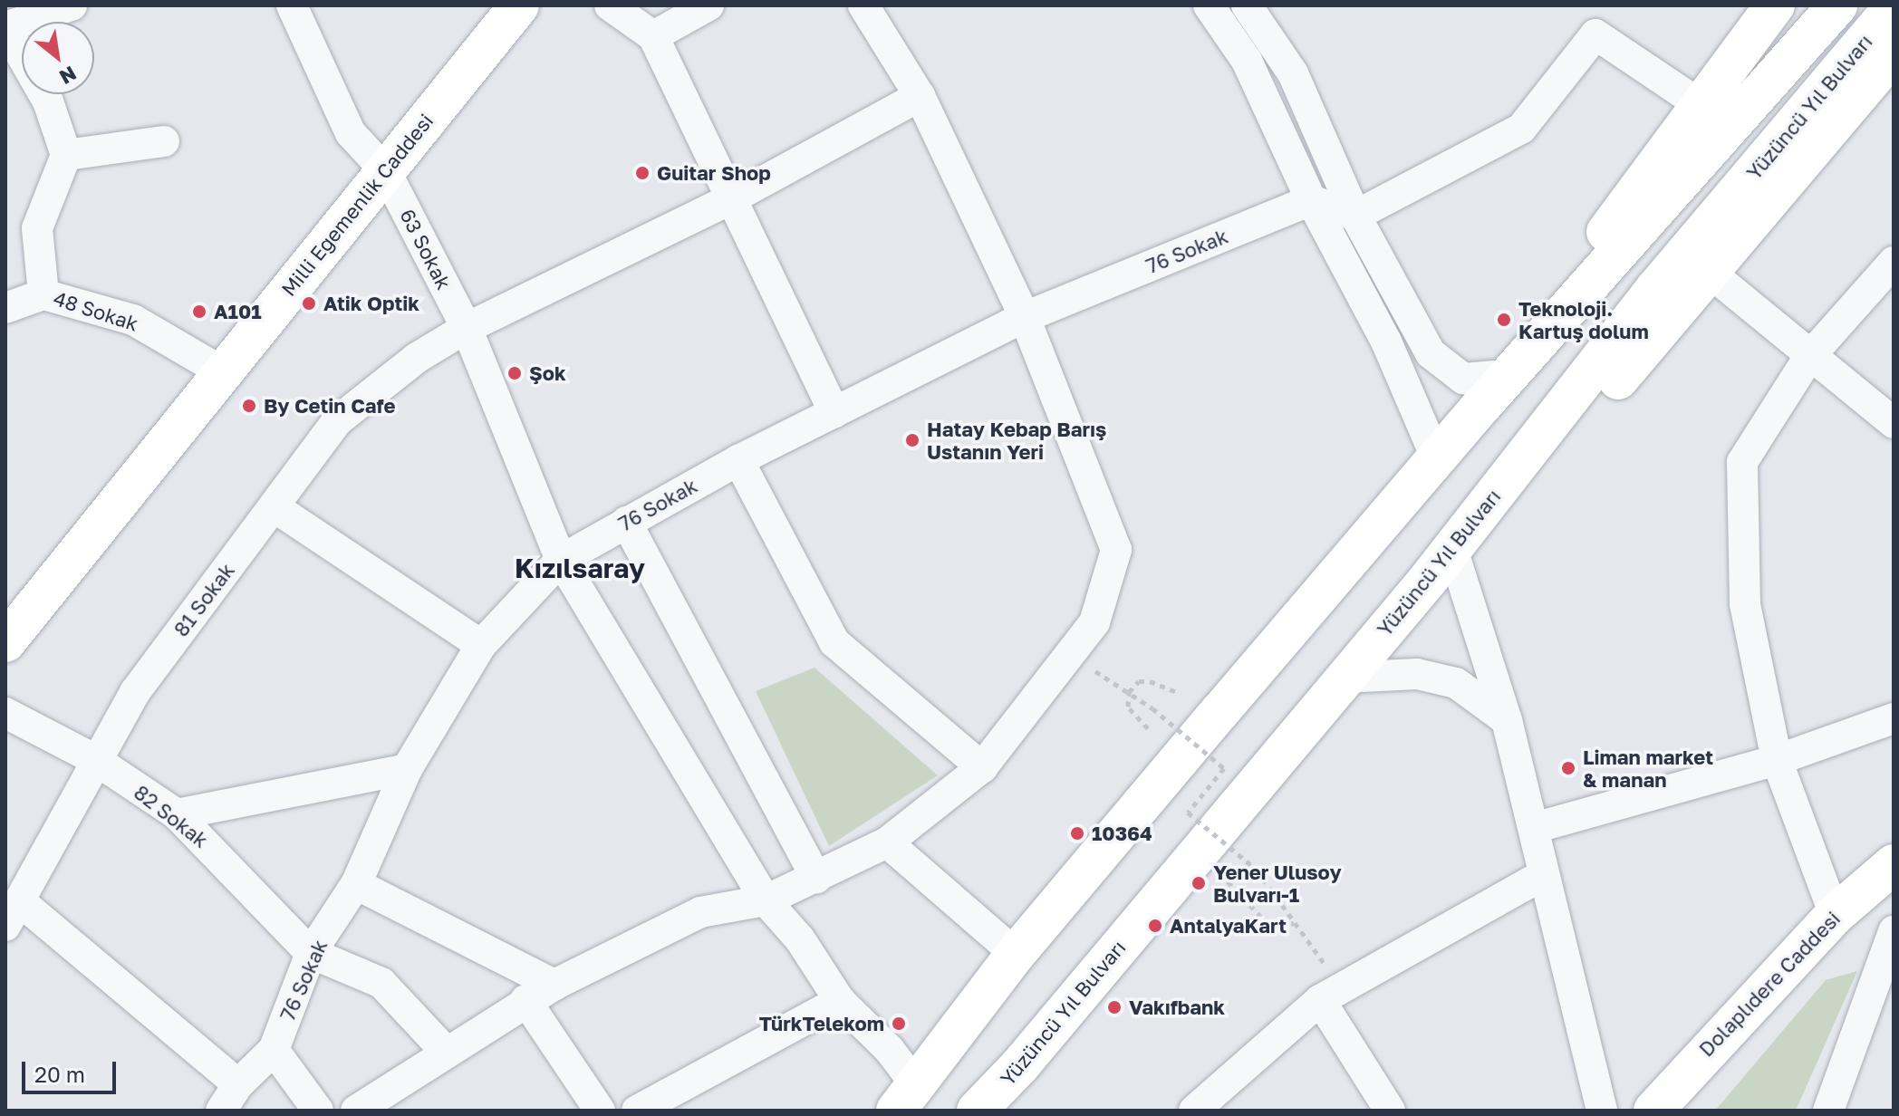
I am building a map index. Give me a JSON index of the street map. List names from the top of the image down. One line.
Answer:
{"streets":{"main road":["Yüzüncü Yıl Bulvarı","Milli Egemenlik Caddesi","Dolaplıdere Caddesi"],"street":["63 Sokak","76 Sokak","48 Sokak","81 Sokak","82 Sokak"]},"crossings":[["Milli Egemenlik Caddesi","63 Sokak"],["Milli Egemenlik Caddesi","48 Sokak"],["63 Sokak","76 Sokak"],["63 Sokak","81 Sokak"],["76 Sokak","82 Sokak"],["81 Sokak","82 Sokak"]],"districts":["Kızılsaray"],"places":["Guitar Shop","Atik Optik","A101","Teknoloji. Kartuş dolum","Şok","By Cetin Cafe","Hatay Kebap Barış Ustanın Yeri","Liman market & manan","10364","Yener Ulusoy Bulvarı-1","AntalyaKart","Vakıfbank","TürkTelekom"],"scale_bar":"20 m","north":"bottom right"}
